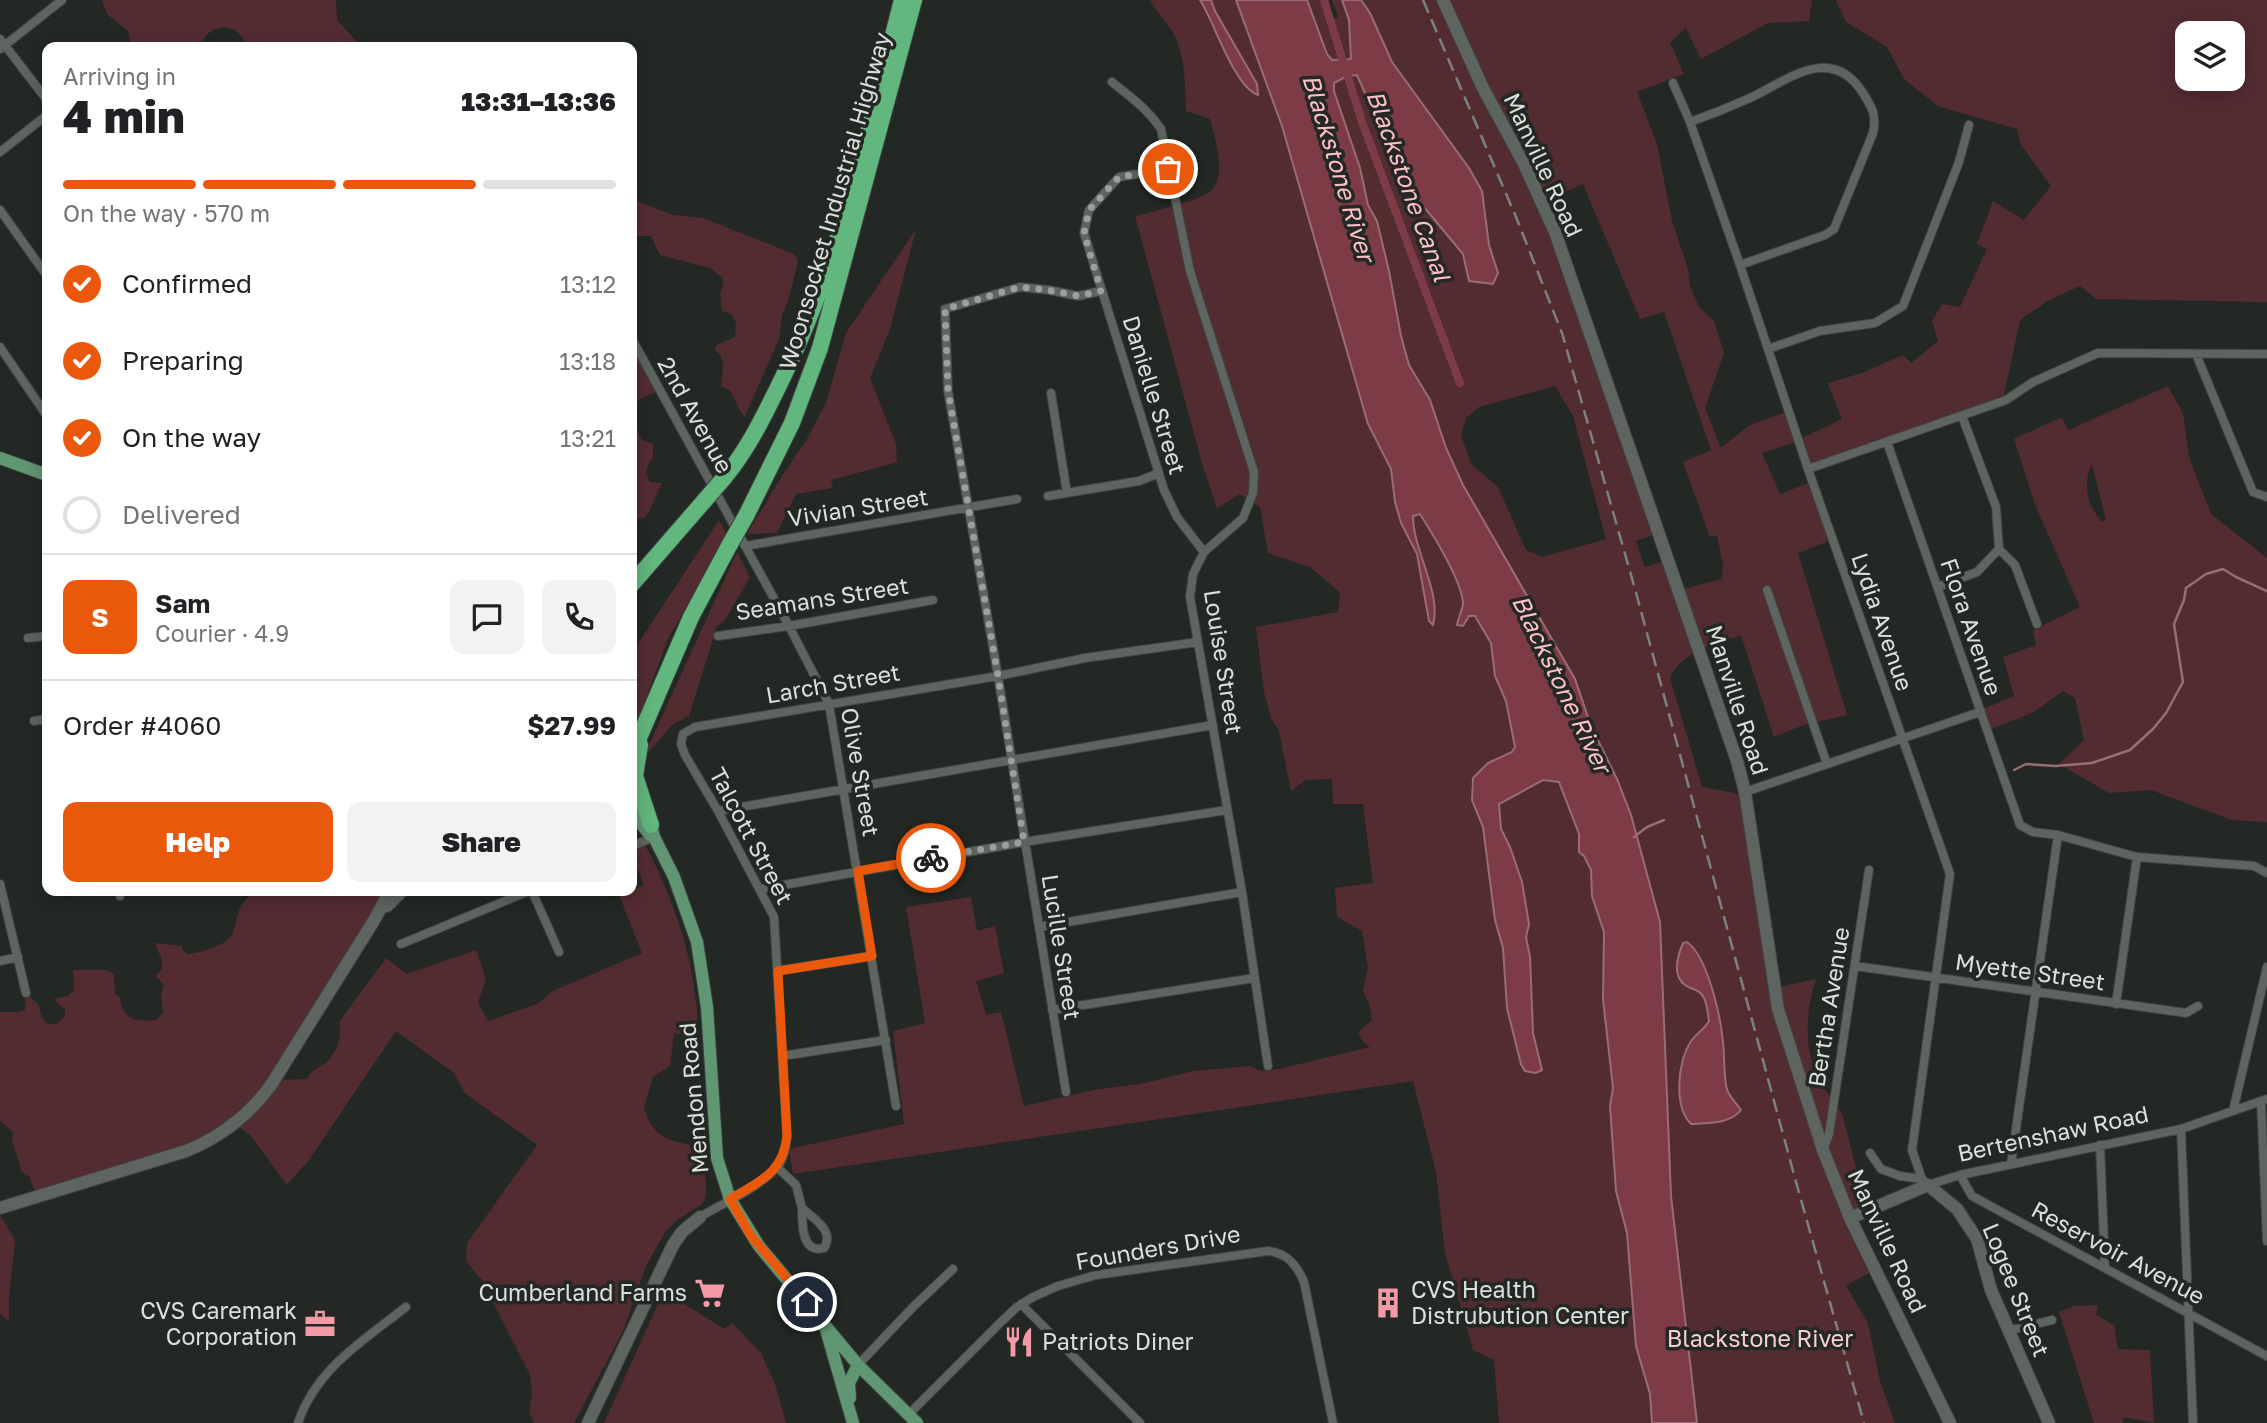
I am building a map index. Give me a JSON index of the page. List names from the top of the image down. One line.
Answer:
{"streets":{"highway":["Woonsocket Industrial Highway"],"main road":["Manville Road","Mendon Road","Bertenshaw Road","Logee Street"],"street":["Danielle Street","2nd Avenue","Vivian Street","Seamans Street","Lydia Avenue","Flora Avenue","Louise Street","Larch Street","Olive Street","Talcott Street","Lucille Street","Myette Street","Bertha Avenue","Founders Drive","Reservoir Avenue"]},"crossings":[["Manville Road","Bertha Avenue"],["Manville Road","Bertenshaw Road"],["Woonsocket Industrial Highway","Vivian Street"],["Woonsocket Industrial Highway","Olive Street"],["Danielle Street","Louise Street"],["Danielle Street","Lucille Street"],["2nd Avenue","Olive Street"],["Vivian Street","Olive Street"],["Vivian Street","Lucille Street"],["Seamans Street","Olive Street"],["Lydia Avenue","Myette Street"],["Lydia Avenue","Bertenshaw Road"],["Lydia Avenue","Logee Street"],["Louise Street","Larch Street"],["Larch Street","Olive Street"],["Larch Street","Talcott Street"],["Larch Street","Lucille Street"],["Myette Street","Bertha Avenue"],["Mendon Road","Founders Drive"],["Bertenshaw Road","Reservoir Avenue"],["Bertenshaw Road","Logee Street"]],"water":["Blackstone River","Blackstone Canal"],"parks":["Blackstone River"],"places":{"supermarket":["Cumberland Farms"],"building":["CVS Health Distrubution Center"],"office":["CVS Caremark Corporation"],"restaurant":["Patriots Diner"]},"page":{"heading":["4 min","Arriving in","13:31–13:36"],"panel":["Sam","Courier · 4.9","Order #4060","$27.99"],"bar":"On the way · 570 m","list":[["Confirmed","13:12"],["Preparing","13:18"],["On the way","13:21"],"Delivered"],"round":"S","buttons":["Help","Share"]}}
